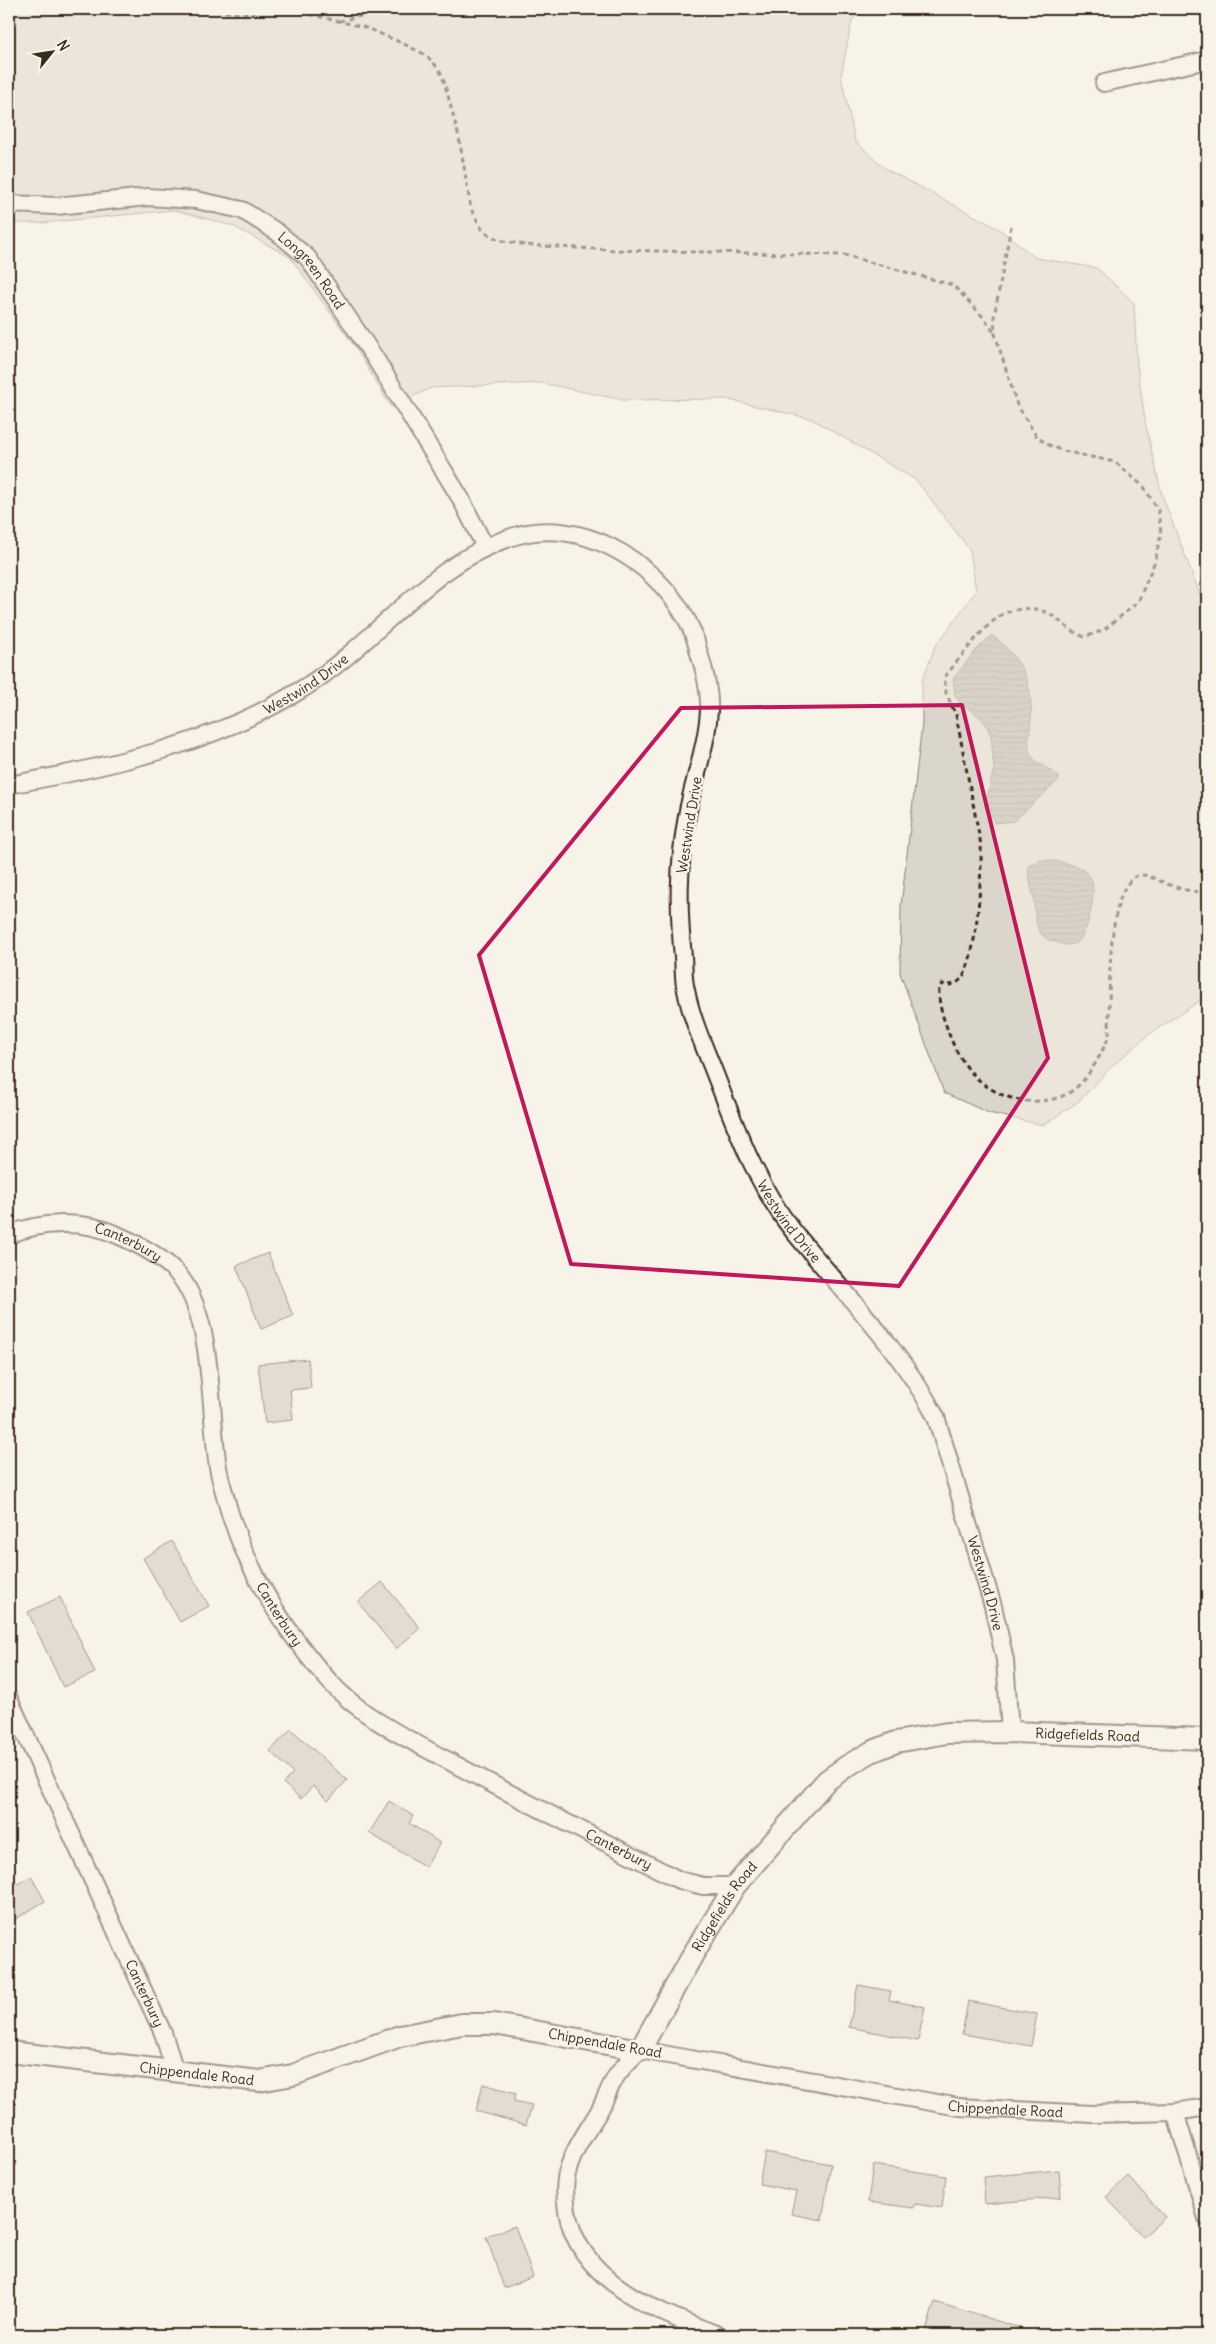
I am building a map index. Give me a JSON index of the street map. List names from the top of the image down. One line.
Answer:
{"streets":{"street":["Longreen Road","Westwind Drive","Canterbury","Ridgefields Road","Chippendale Road"]},"crossings":[["Longreen Road","Westwind Drive"],["Westwind Drive","Ridgefields Road"],["Canterbury","Ridgefields Road"],["Canterbury","Chippendale Road"],["Ridgefields Road","Chippendale Road"]],"north":"top right"}
